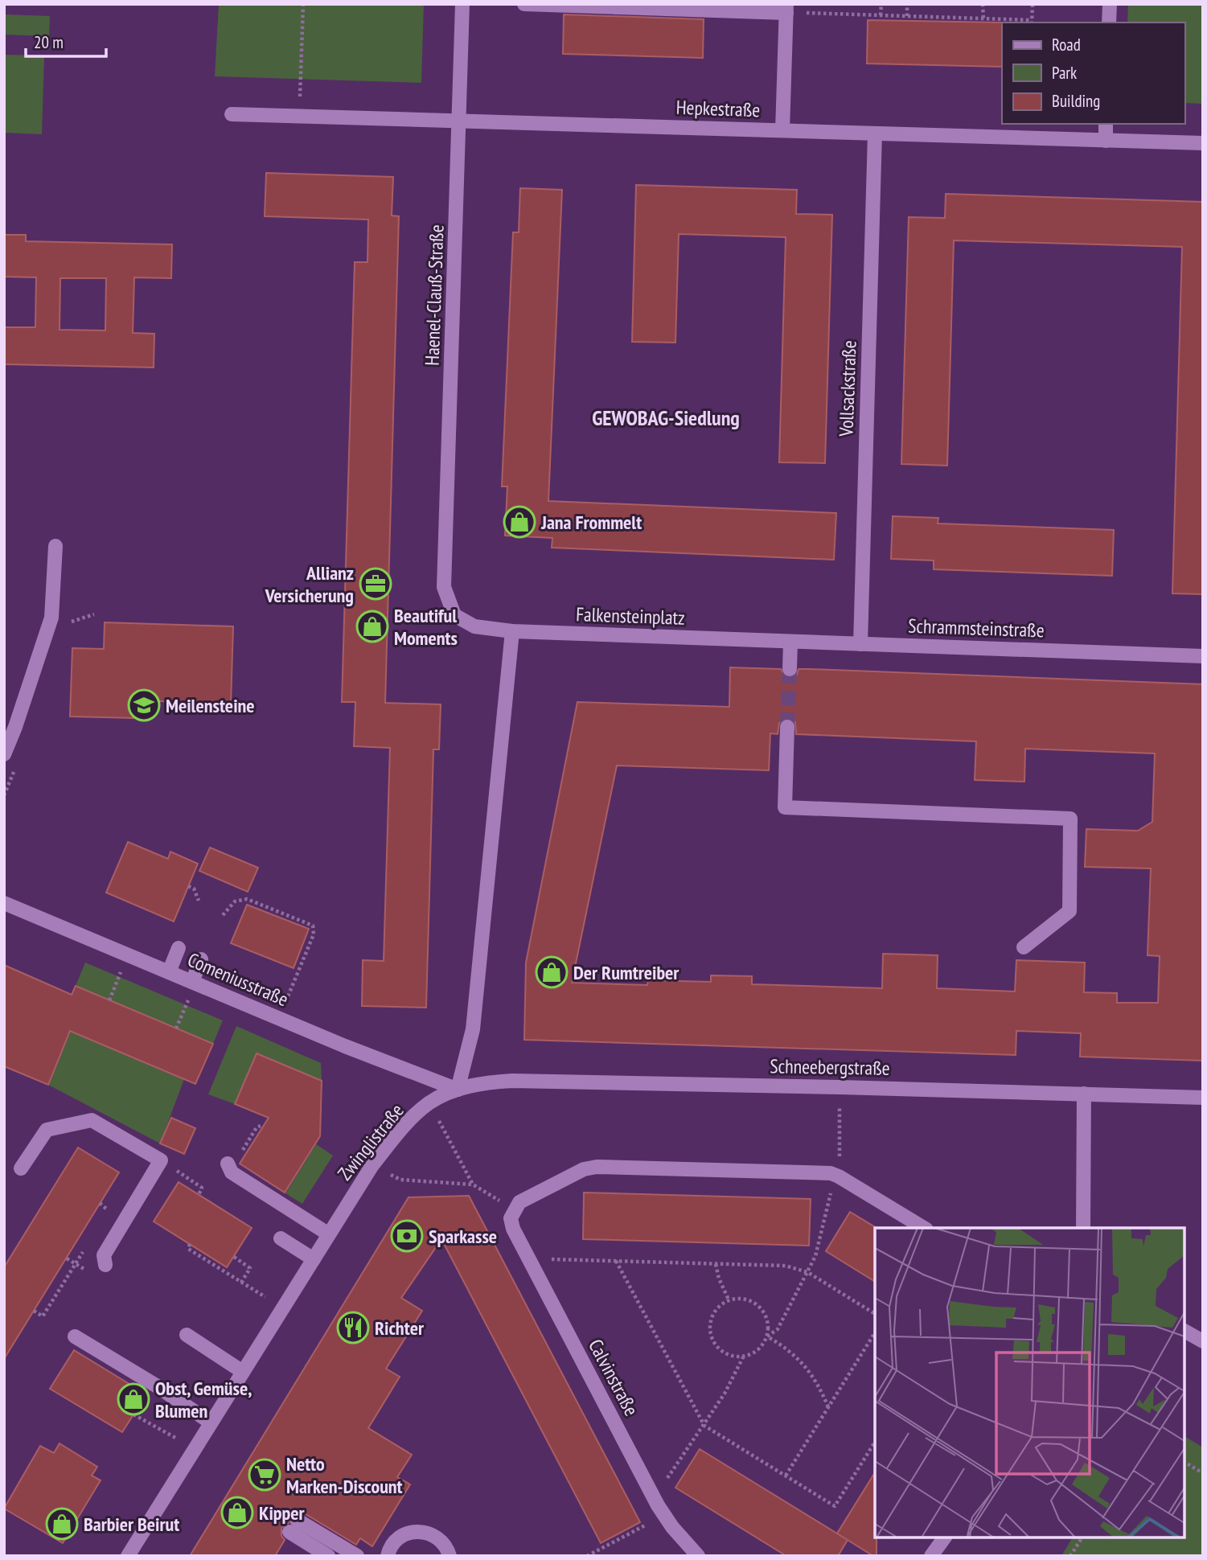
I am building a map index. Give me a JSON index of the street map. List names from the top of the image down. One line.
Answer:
{"streets":{"street":["Hepkestraße","Haenel-Clauß-Straße","Vollsackstraße","Falkensteinplatz","Schrammsteinstraße","Comeniusstraße","Schneebergstraße","Zwinglistraße","Calvinstraße"]},"crossings":[["Hepkestraße","Haenel-Clauß-Straße"],["Hepkestraße","Vollsackstraße"],["Haenel-Clauß-Straße","Falkensteinplatz"],["Vollsackstraße","Schrammsteinstraße"],["Falkensteinplatz","Schrammsteinstraße"],["Comeniusstraße","Schneebergstraße"],["Comeniusstraße","Zwinglistraße"],["Schneebergstraße","Zwinglistraße"]],"districts":["GEWOBAG-Siedlung"],"places":{"shop":["Jana Frommelt","Beautiful Moments","Der Rumtreiber","Obst, Gemüse, Blumen","Kipper","Barbier Beirut"],"office":["Allianz Versicherung"],"school or university":["Meilensteine"],"bank":["Sparkasse"],"restaurant":["Richter"],"supermarket":["Netto Marken-Discount"]},"legend":["Road","Park","Building"],"scale_bar":"20 m"}
